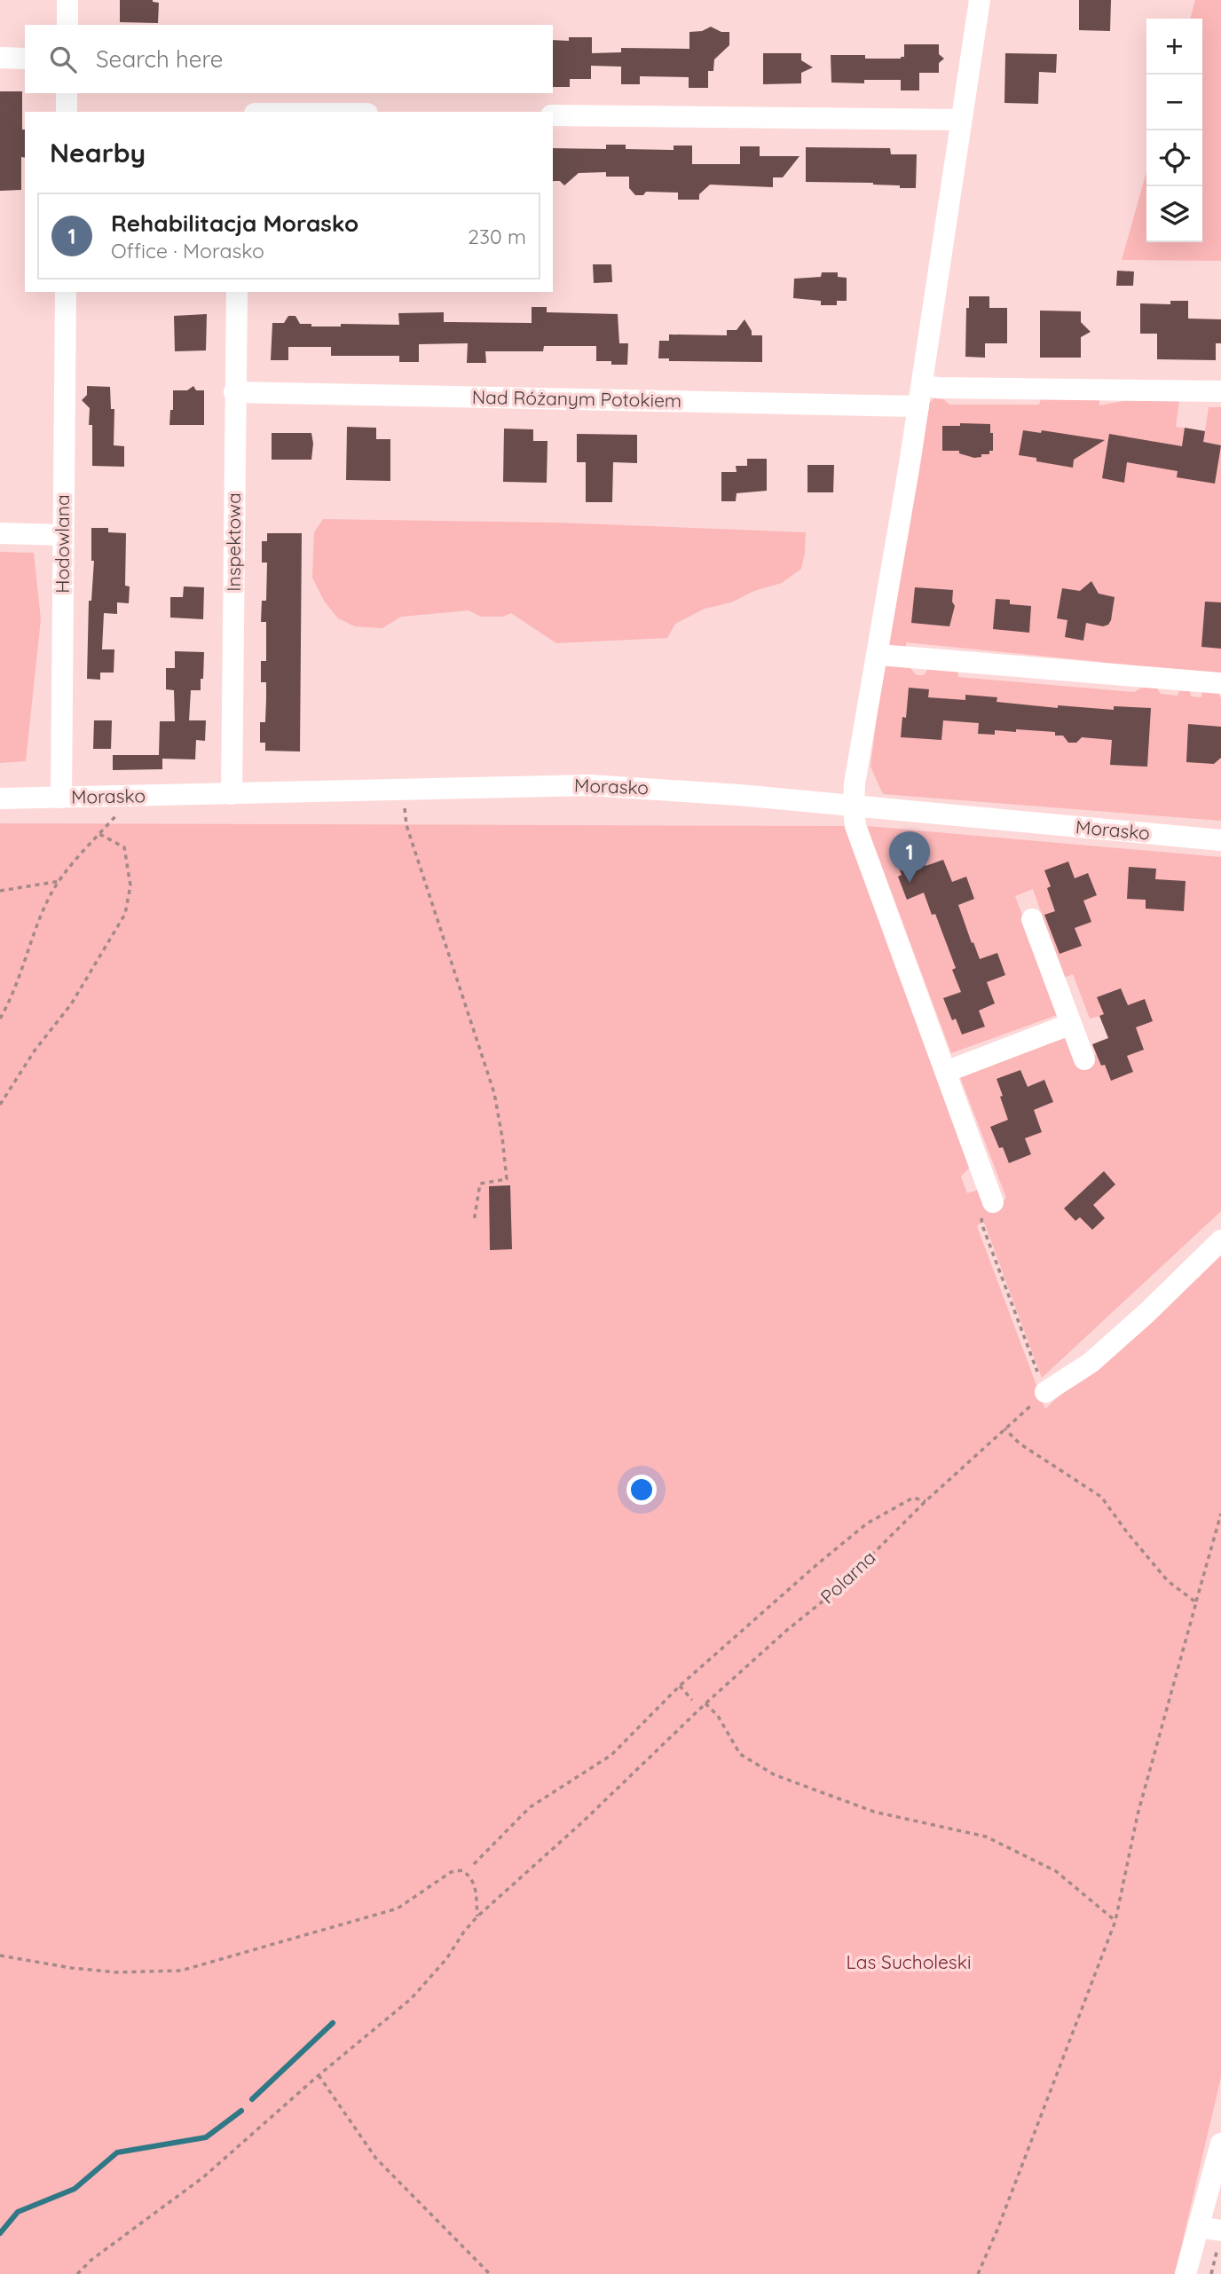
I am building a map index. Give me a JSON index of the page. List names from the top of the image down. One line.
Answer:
{"streets":{"street":["Nad Różanym Potokiem","Inspektowa","Hodowlana","Morasko"],"path":["Polarna"]},"crossings":[["Nad Różanym Potokiem","Inspektowa"],["Inspektowa","Morasko"],["Hodowlana","Morasko"]],"parks":["Las Sucholeski"],"page":{"map_buttons":["+","−"],"search":"Search here","heading":"Nearby","list":[{"mark":"1","name":"Rehabilitacja Morasko","note":"Office · Morasko","value":"230 m"}],"pins":"1"}}
